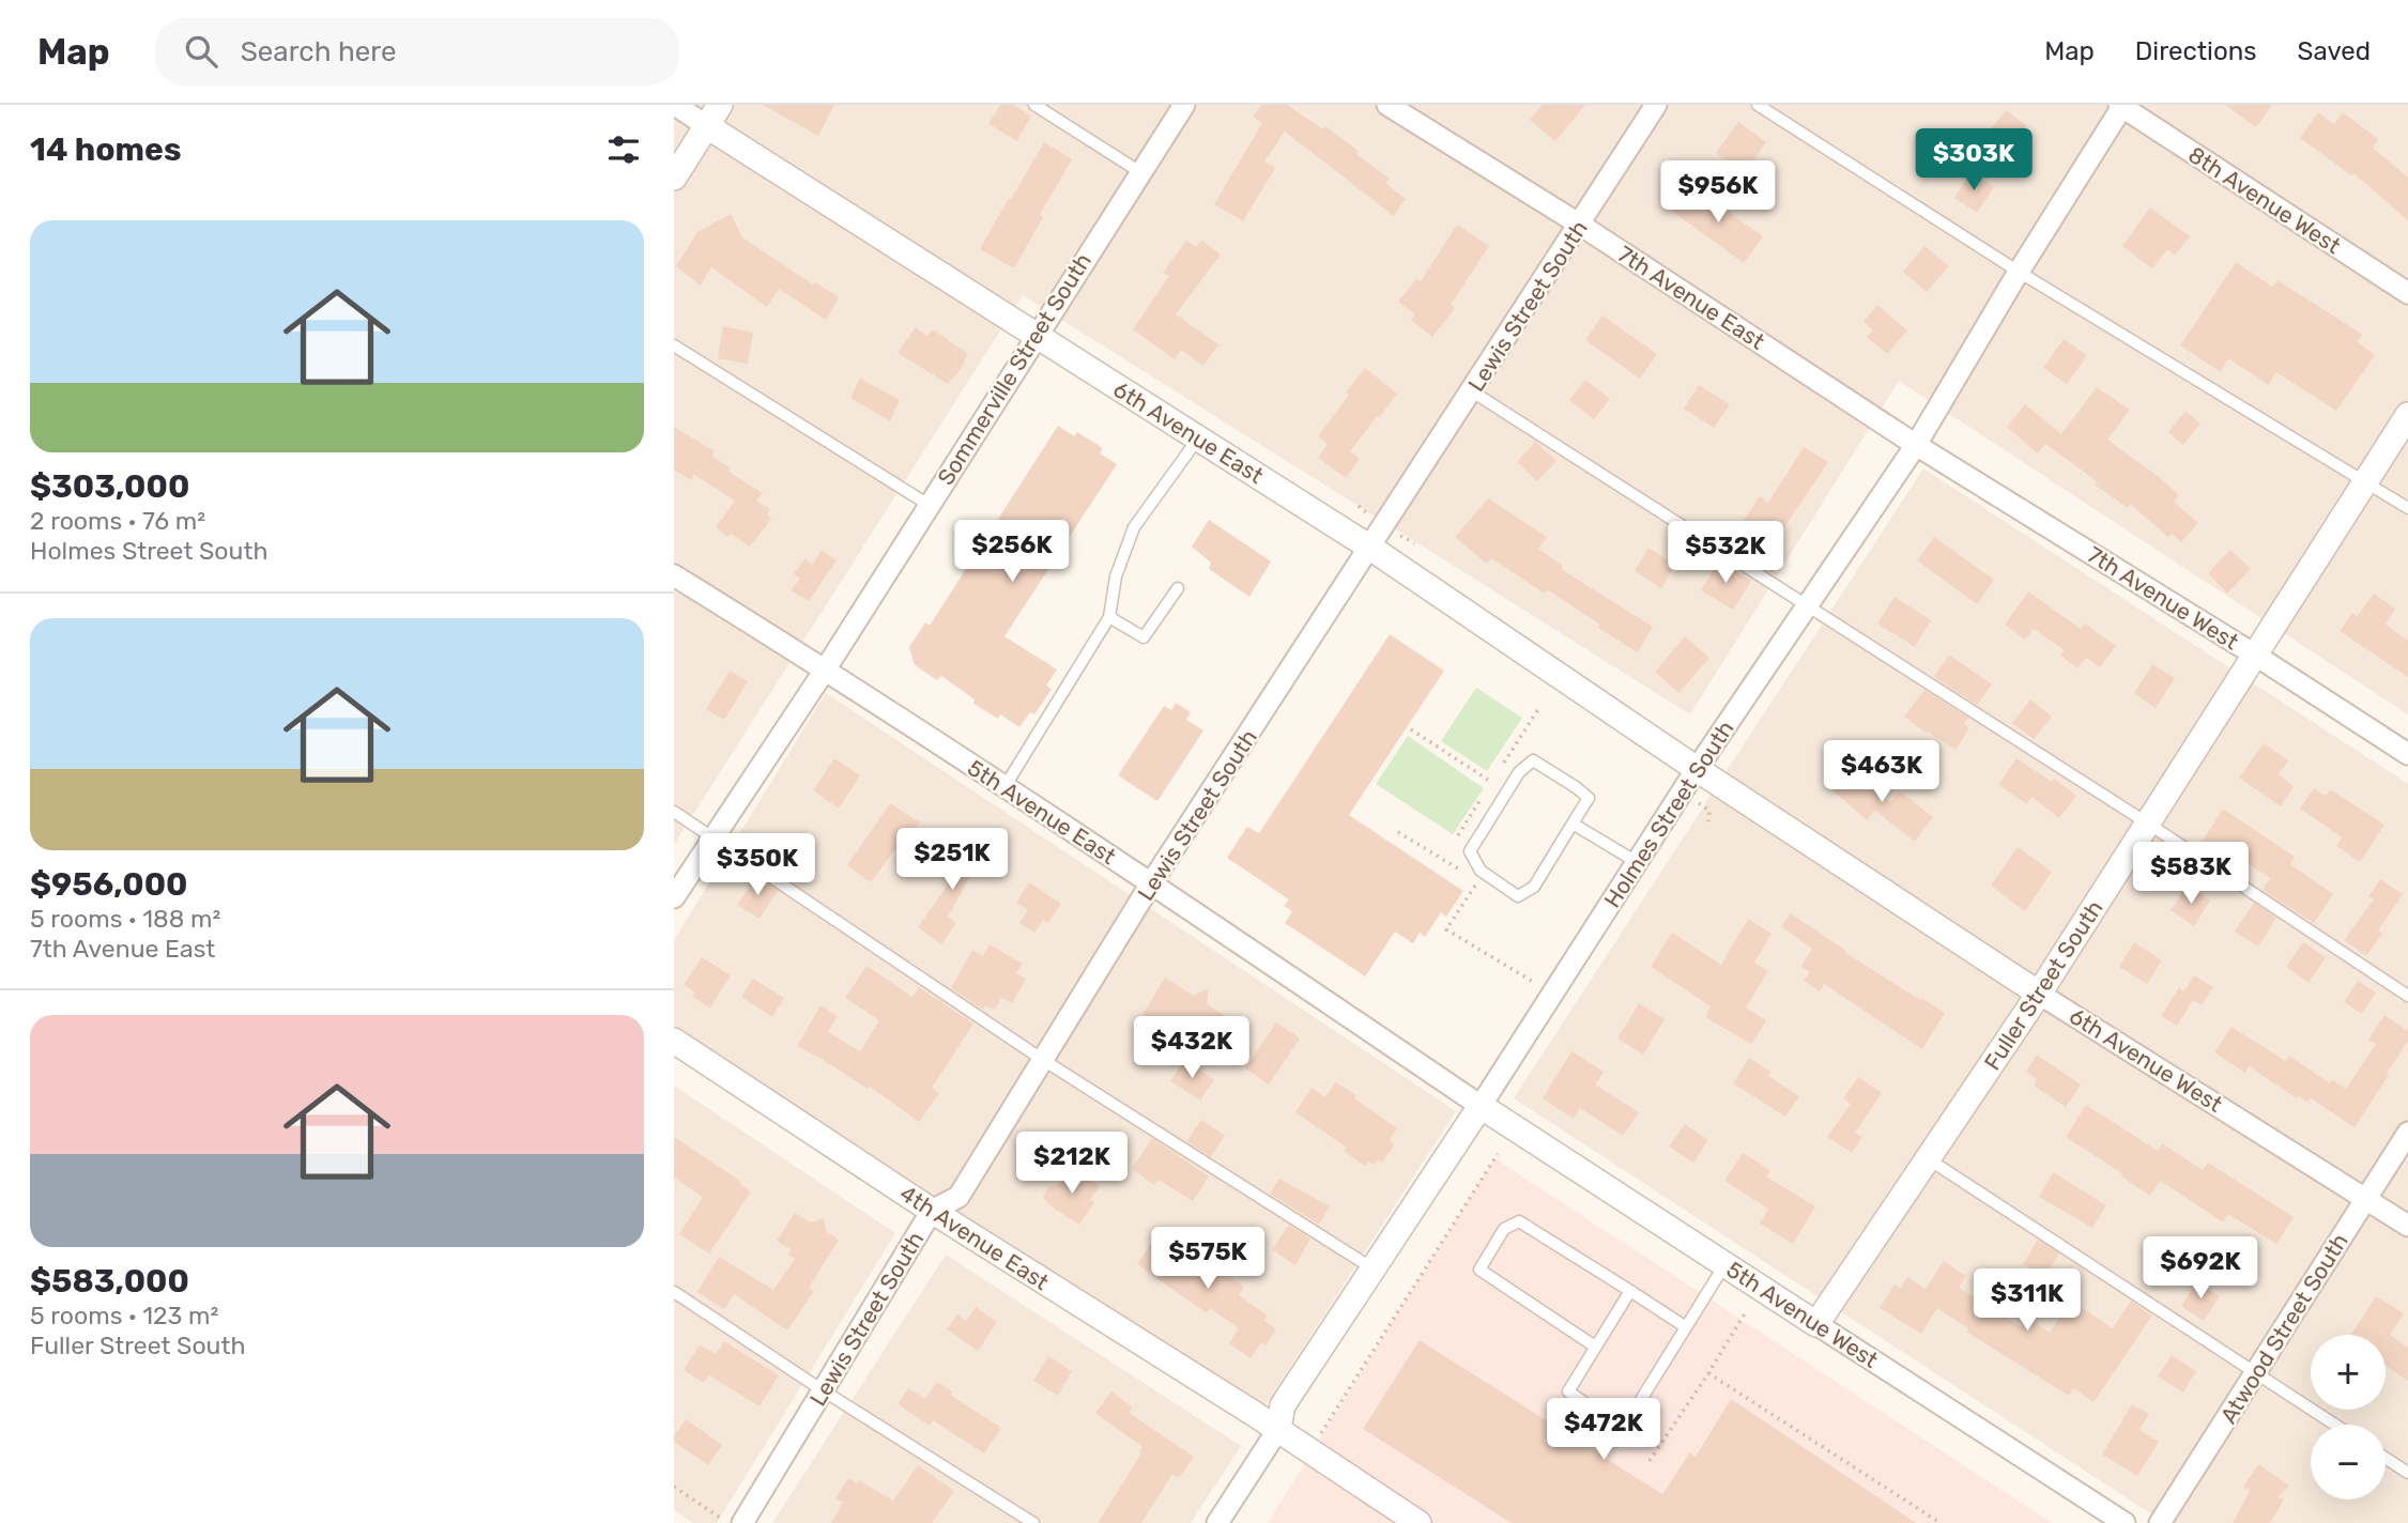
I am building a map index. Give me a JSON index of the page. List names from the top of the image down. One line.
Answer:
{"streets":{"street":["8th Avenue West","7th Avenue East","Lewis Street South","Sommerville Street South","6th Avenue East","7th Avenue West","5th Avenue East","Holmes Street South","Fuller Street South","6th Avenue West","4th Avenue East","5th Avenue West","Atwood Street South"]},"crossings":[["8th Avenue West","Holmes Street South"],["7th Avenue East","Lewis Street South"],["7th Avenue East","7th Avenue West"],["7th Avenue East","Holmes Street South"],["Lewis Street South","6th Avenue East"],["Lewis Street South","5th Avenue East"],["Lewis Street South","4th Avenue East"],["Sommerville Street South","6th Avenue East"],["Sommerville Street South","5th Avenue East"],["6th Avenue East","Holmes Street South"],["6th Avenue East","6th Avenue West"],["7th Avenue West","Holmes Street South"],["7th Avenue West","Fuller Street South"],["5th Avenue East","Holmes Street South"],["5th Avenue East","5th Avenue West"],["Holmes Street South","6th Avenue West"],["Holmes Street South","4th Avenue East"],["Holmes Street South","5th Avenue West"],["Fuller Street South","6th Avenue West"],["Fuller Street South","5th Avenue West"],["6th Avenue West","Atwood Street South"]],"page":{"header":"Map","search":"Search here","nav":["Map","Directions","Saved"],"heading":"14 homes","price":["$303K","$956K","$256K","$532K","$463K","$251K","$350K","$583K","$432K","$212K","$575K","$692K","$311K","$472K"],"list":[{"name":"$303,000","note":"2 rooms · 76 m² · Holmes Street South"},{"name":"$956,000","note":"5 rooms · 188 m² · 7th Avenue East"},{"name":"$583,000","note":"5 rooms · 123 m² · Fuller Street South"}],"map_buttons":["+","−"]}}
